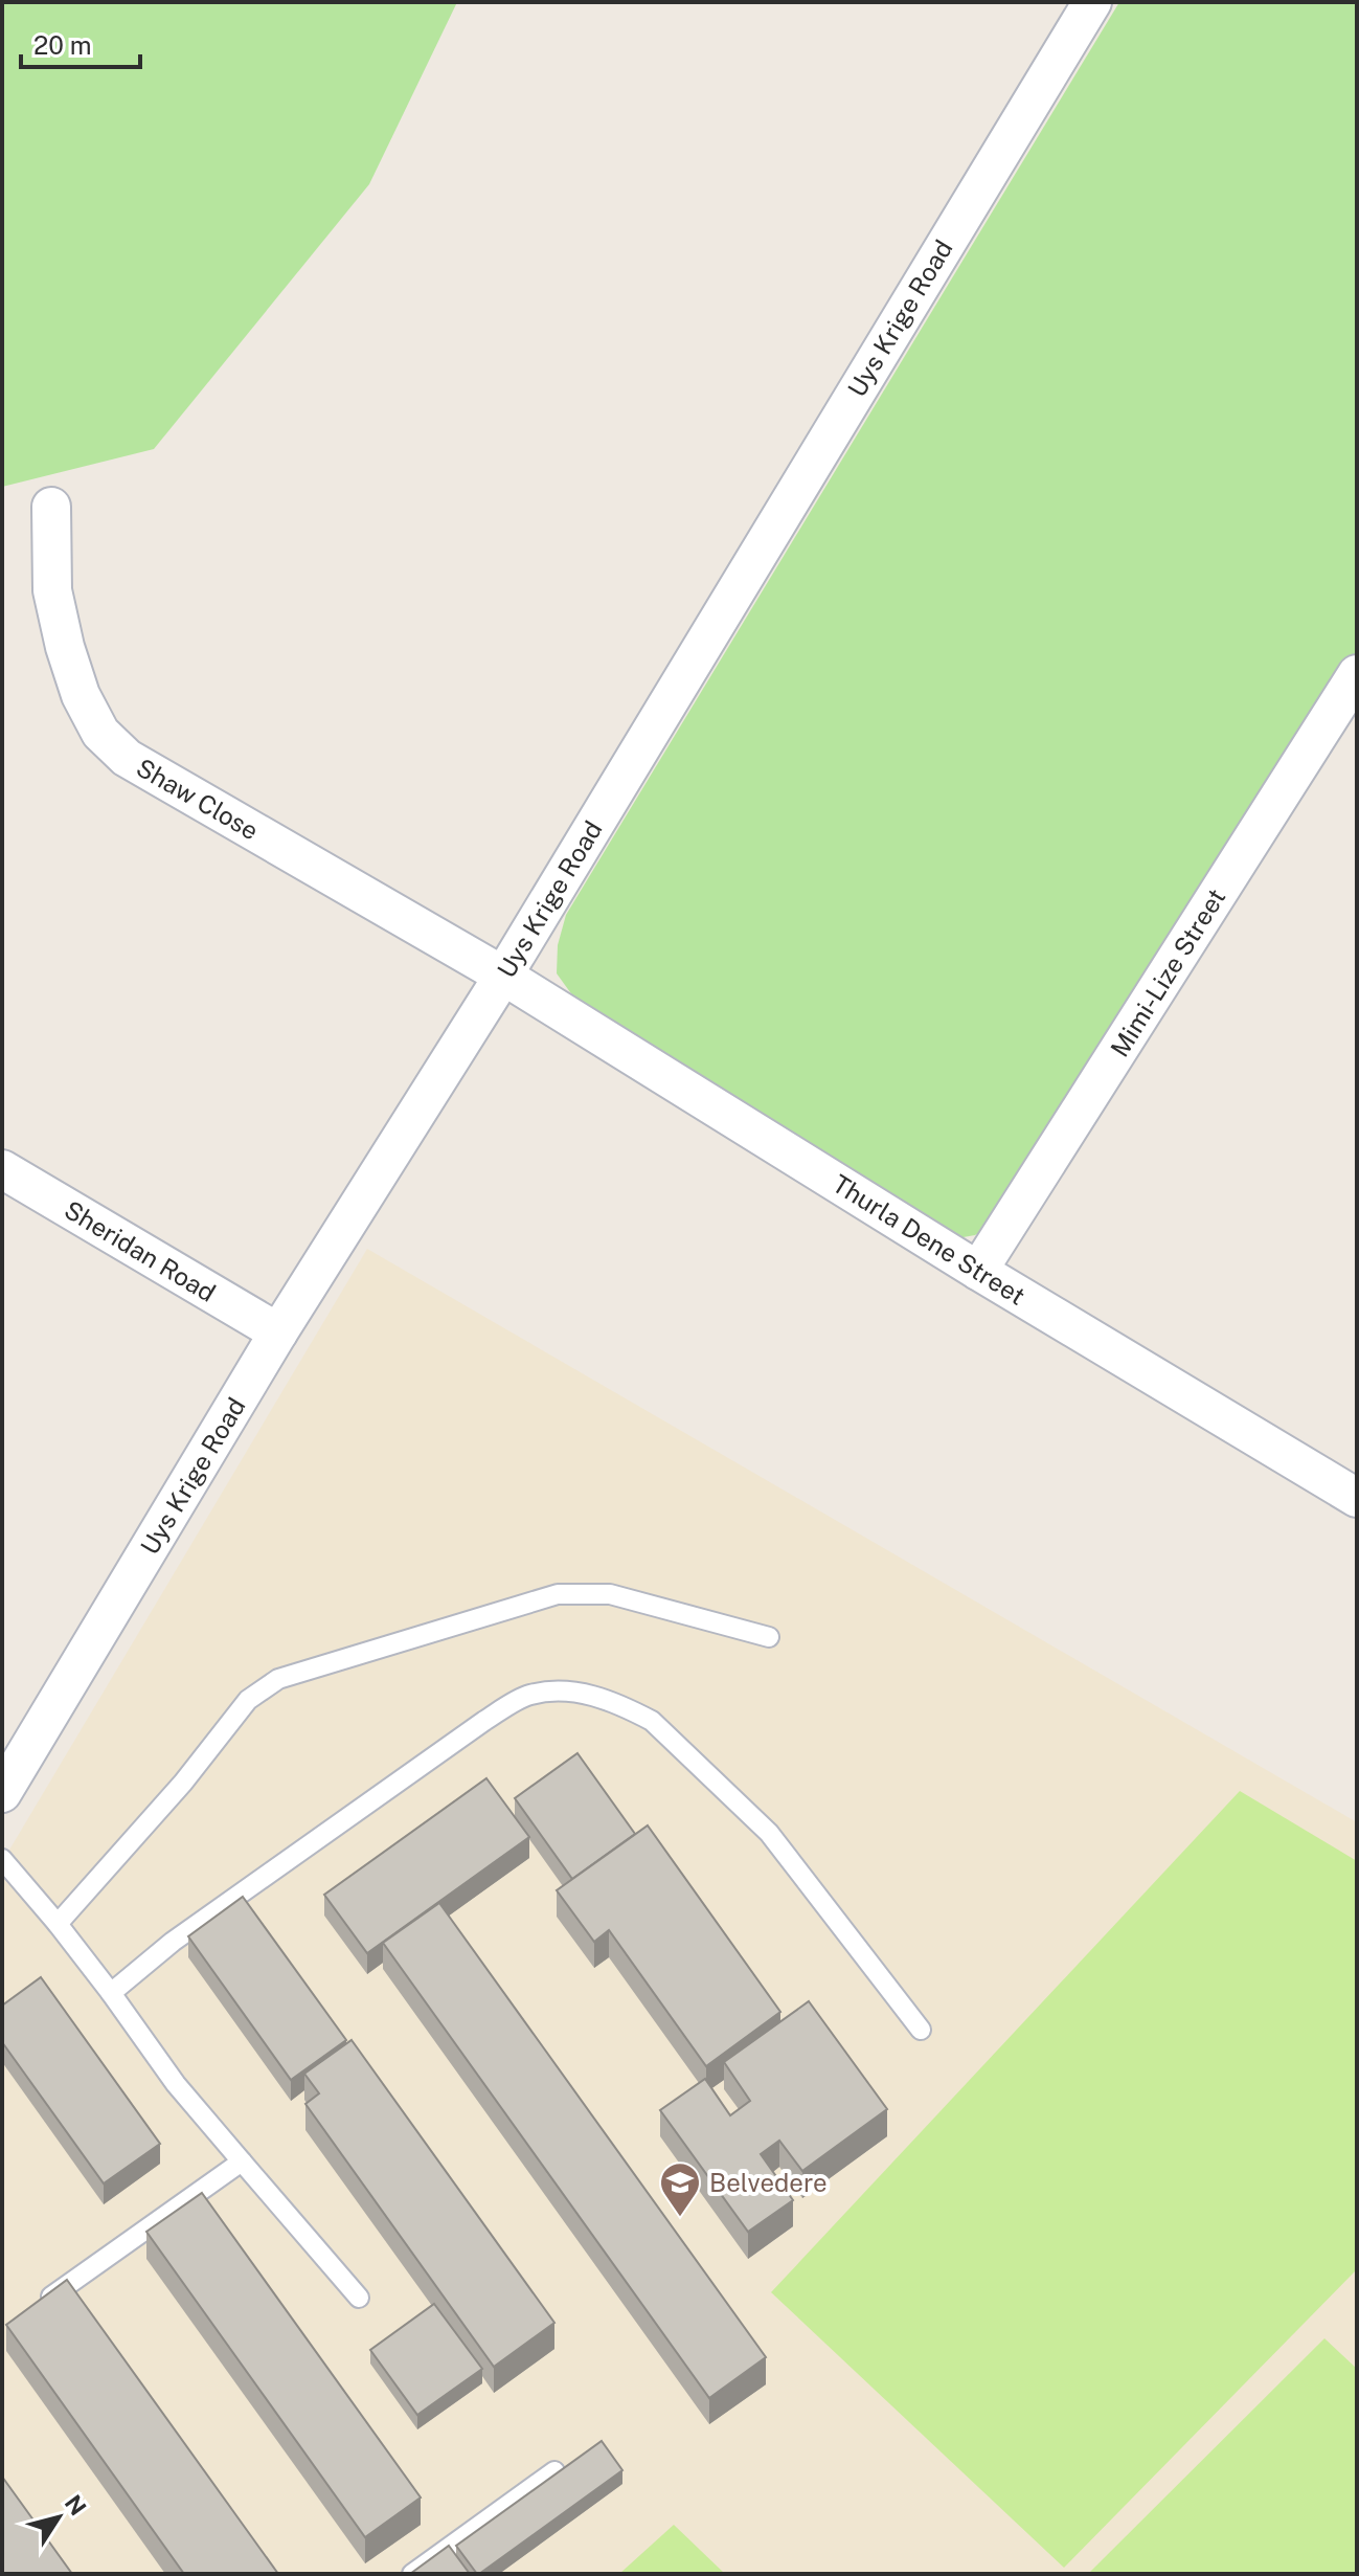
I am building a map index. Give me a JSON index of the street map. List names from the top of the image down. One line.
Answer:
{"streets":{"street":["Uys Krige Road","Shaw Close","Mimi-Lize Street","Thurla Dene Street","Sheridan Road"]},"crossings":[["Uys Krige Road","Shaw Close"],["Uys Krige Road","Thurla Dene Street"],["Uys Krige Road","Sheridan Road"],["Shaw Close","Thurla Dene Street"],["Mimi-Lize Street","Thurla Dene Street"]],"places":{"school or university":["Belvedere"]},"scale_bar":"20 m","north":"top right"}
